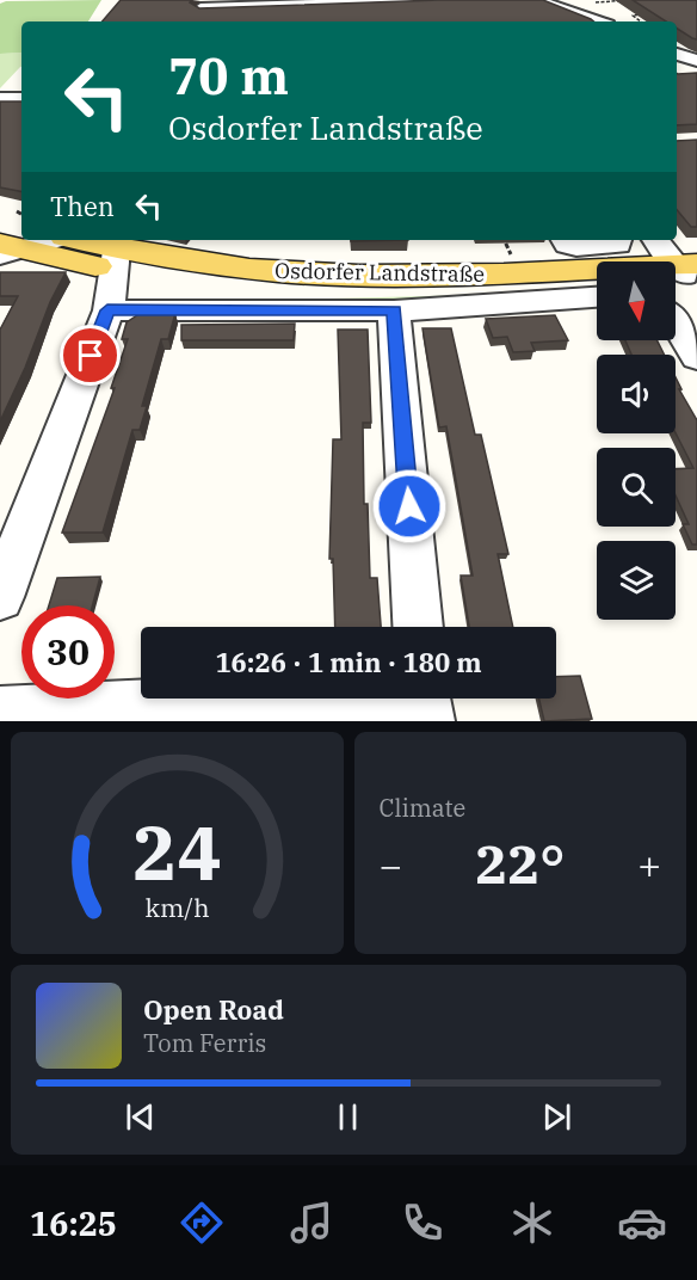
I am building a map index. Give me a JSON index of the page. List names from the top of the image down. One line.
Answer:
{"streets":{"main road":["Osdorfer Landstraße"]},"north":"bottom","page":{"turn":["70 m","Osdorfer Landstraße"],"then":"Then","limit":"30","trip":"16:26 · 1 min · 180 m","tile":"Climate","heat":["−","22°","+"],"song":["Open Road","Tom Ferris"],"tabs":"16:25","gauge":["24","km/h"]}}
